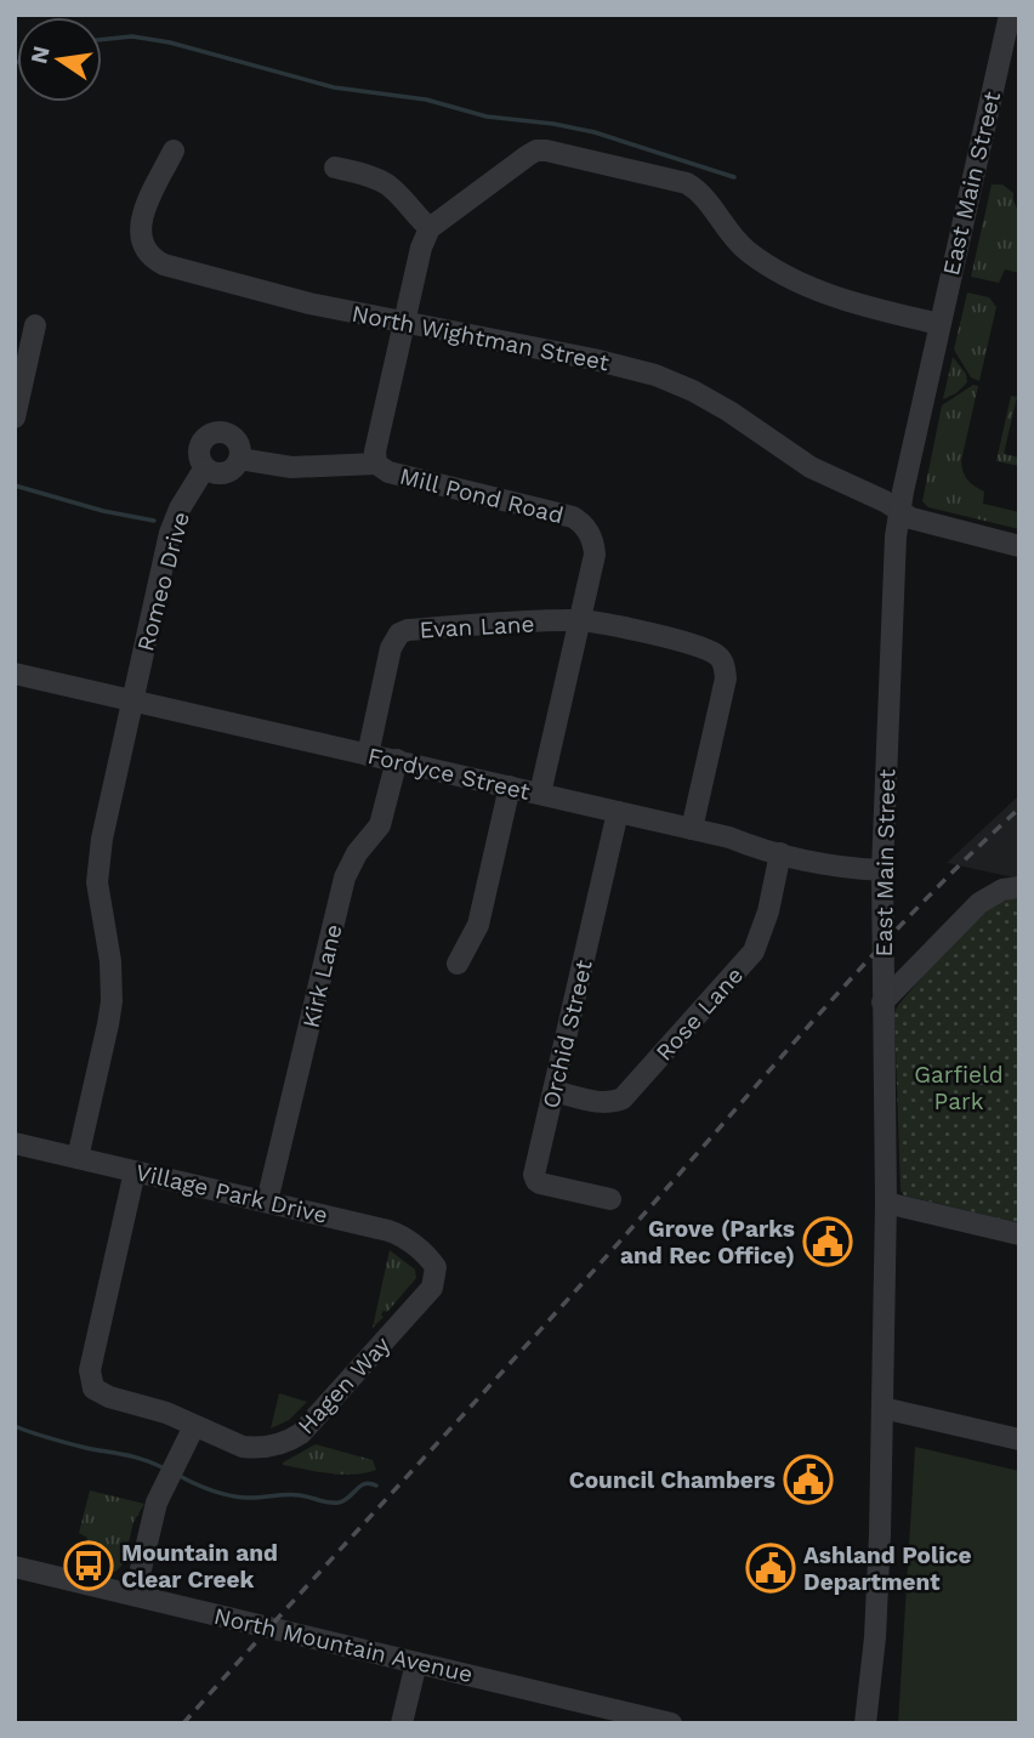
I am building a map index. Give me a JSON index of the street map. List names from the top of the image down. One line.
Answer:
{"streets":{"street":["East Main Street","North Wightman Street","Mill Pond Road","Romeo Drive","Evan Lane","Fordyce Street","Kirk Lane","Rose Lane","Orchid Street","Village Park Drive","Hagen Way","North Mountain Avenue"]},"crossings":[["East Main Street","North Wightman Street"],["East Main Street","Fordyce Street"],["North Wightman Street","Mill Pond Road"],["Mill Pond Road","Evan Lane"],["Mill Pond Road","Fordyce Street"],["Romeo Drive","Fordyce Street"],["Romeo Drive","Village Park Drive"],["Evan Lane","Fordyce Street"],["Fordyce Street","Kirk Lane"],["Fordyce Street","Rose Lane"],["Fordyce Street","Orchid Street"],["Kirk Lane","Village Park Drive"],["Rose Lane","Orchid Street"],["Village Park Drive","Hagen Way"]],"parks":["Garfield Park"],"places":{"public building":["Grove (Parks and Rec Office)","Council Chambers","Ashland Police Department"],"bus stop":["Mountain and Clear Creek"]},"north":"left"}
